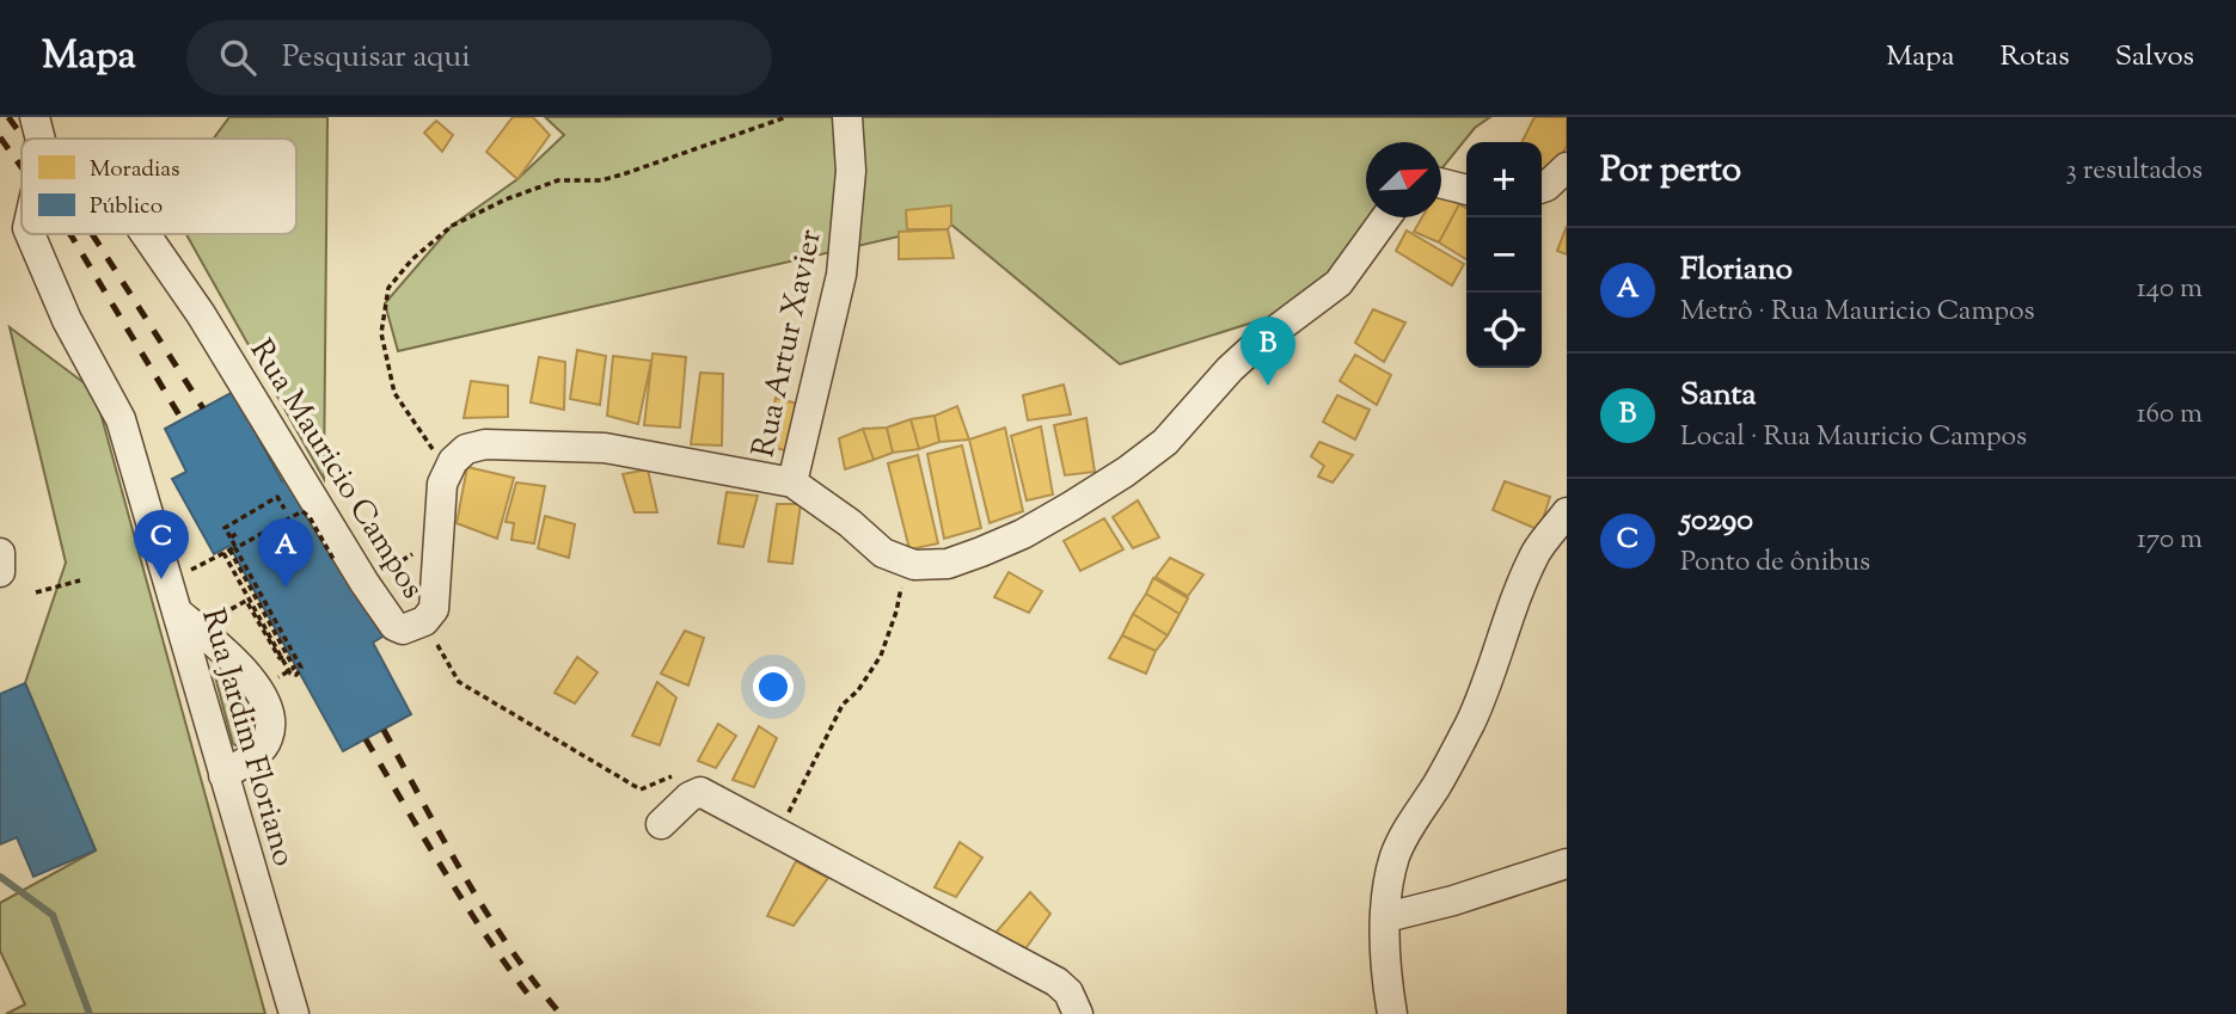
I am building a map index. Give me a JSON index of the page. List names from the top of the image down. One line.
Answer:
{"streets":{"street":["Rua Artur Xavier","Rua Mauricio Campos","Rua Jardim Floriano"]},"legend":["Moradias","Público"],"north":"top right","page":{"header":"Mapa","search":"Pesquisar aqui","nav":["Mapa","Rotas","Salvos"],"heading":["Por perto","3 resultados"],"map_buttons":["+","−"],"list":[{"mark":"A","name":"Floriano","note":"Metrô · Rua Mauricio Campos","value":"140 m"},{"mark":"B","name":"Santa","note":"Local · Rua Mauricio Campos","value":"160 m"},{"mark":"C","name":"50290","note":"Ponto de ônibus","value":"170 m"}],"pins":["B","C","A"]}}
